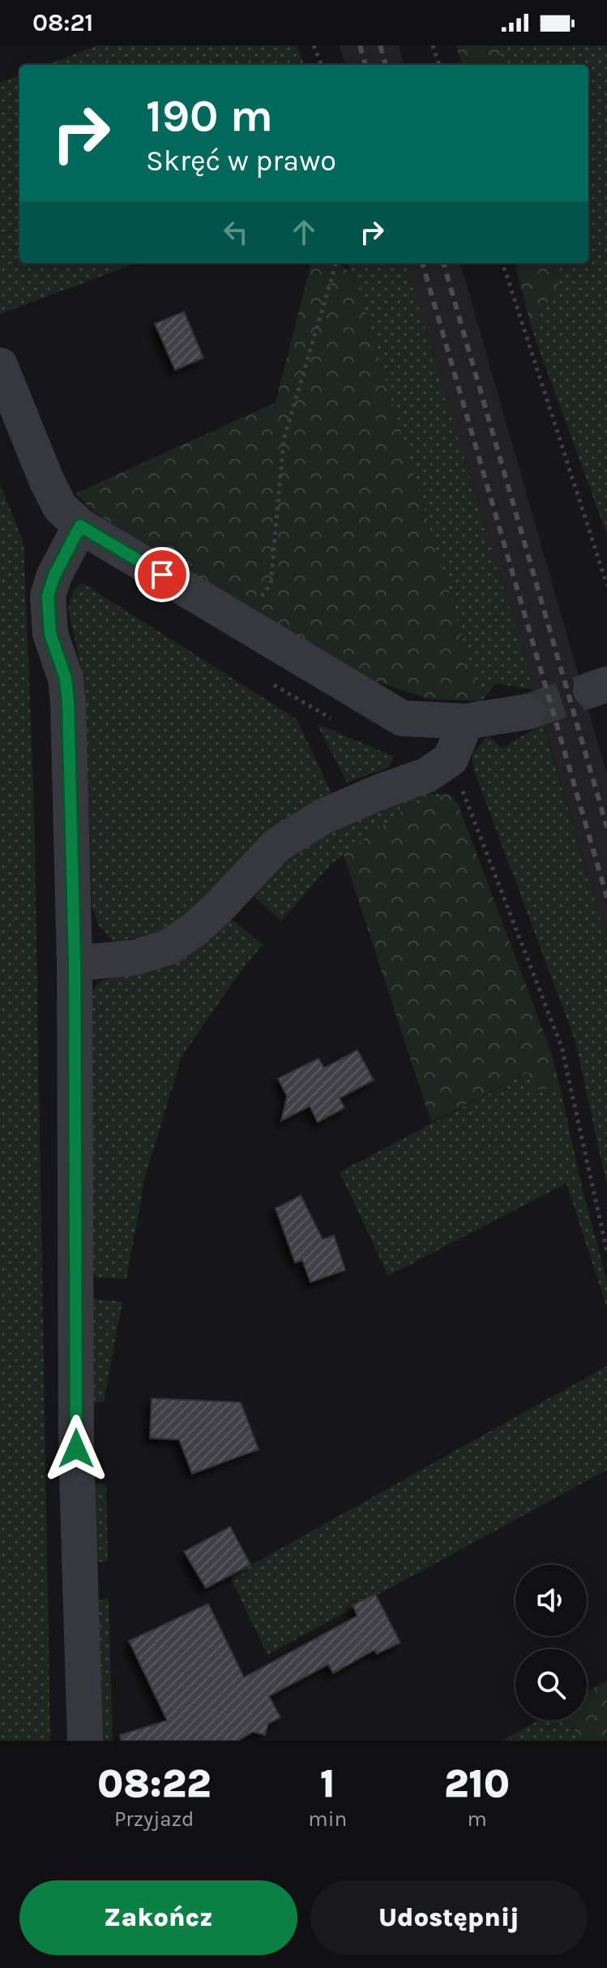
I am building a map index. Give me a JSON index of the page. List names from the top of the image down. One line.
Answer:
{"page":{"status":"08:21","turn":["190 m","Skręć w prawo"],"eta":["08:22","Przyjazd","1","min","210","m"],"buttons":["Zakończ","Udostępnij"]}}
